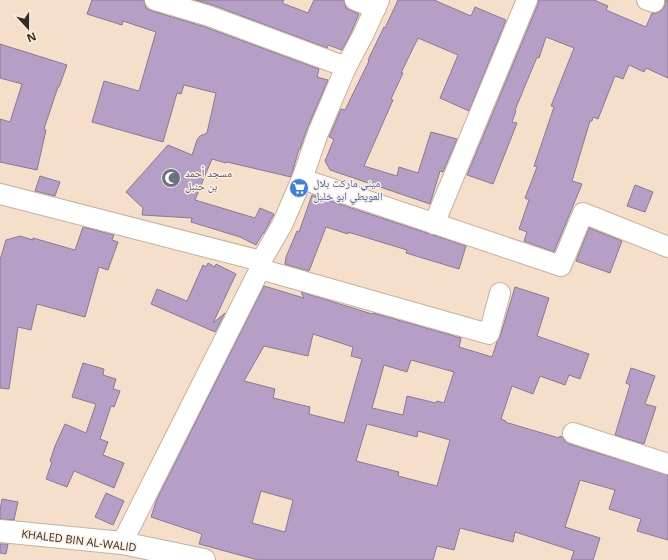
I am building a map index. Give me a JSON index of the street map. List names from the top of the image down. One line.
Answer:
{"streets":{"street":["KHALED BIN AL-WALID"]},"places":{"mosque":["مسجد أحمد بن حنبل"],"supermarket":["ميني ماركت بلال العويطي ابو خليل"]},"north":"bottom"}
